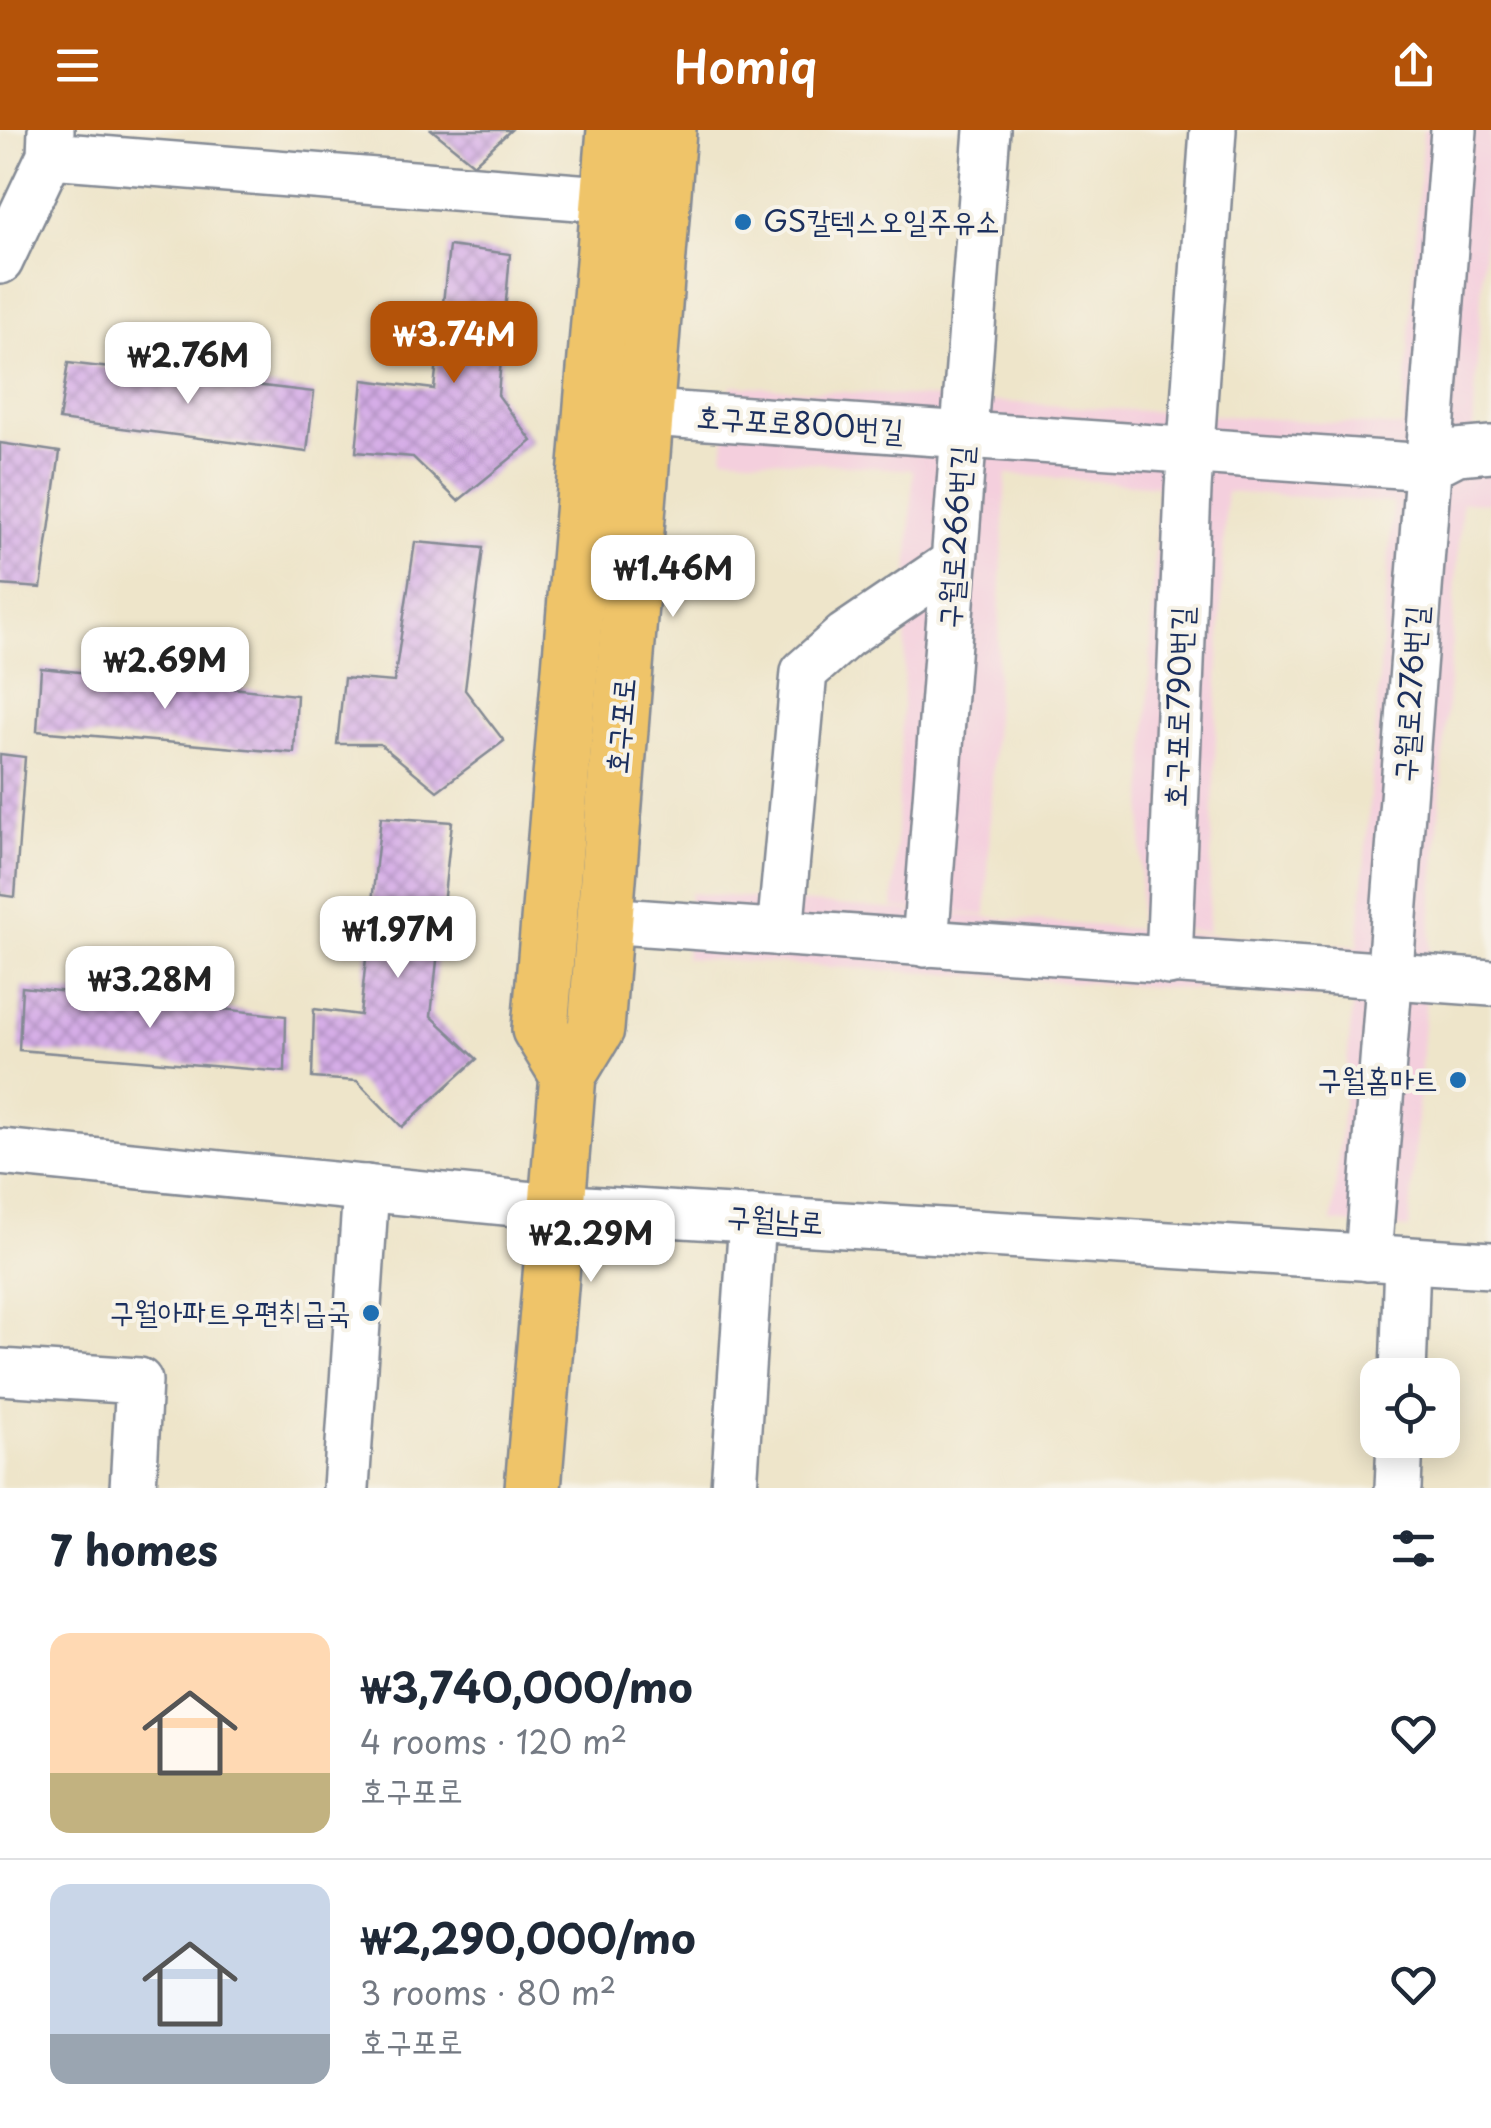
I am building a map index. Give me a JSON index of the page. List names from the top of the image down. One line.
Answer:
{"streets":{"main road":["호구포로"],"street":["호구포로800번길","구월로266번길","구월로276번길","호구포로790번길","구월남로"]},"crossings":[["호구포로800번길","구월로266번길"],["호구포로800번길","구월로276번길"],["호구포로800번길","호구포로790번길"],["호구포로800번길","호구포로"],["구월로276번길","구월남로"],["호구포로","구월남로"]],"places":["GS칼텍스오일주유소","구월홈마트","구월아파트우편취급국"],"page":{"header":"Homiq","price":["₩3.74M","₩2.76M","₩1.46M","₩2.69M","₩1.97M","₩3.28M","₩2.29M"],"heading":"7 homes","list":[{"name":"₩3,740,000/mo","note":"4 rooms · 120 m² · 호구포로"},{"name":"₩2,290,000/mo","note":"3 rooms · 80 m² · 호구포로"}]}}
